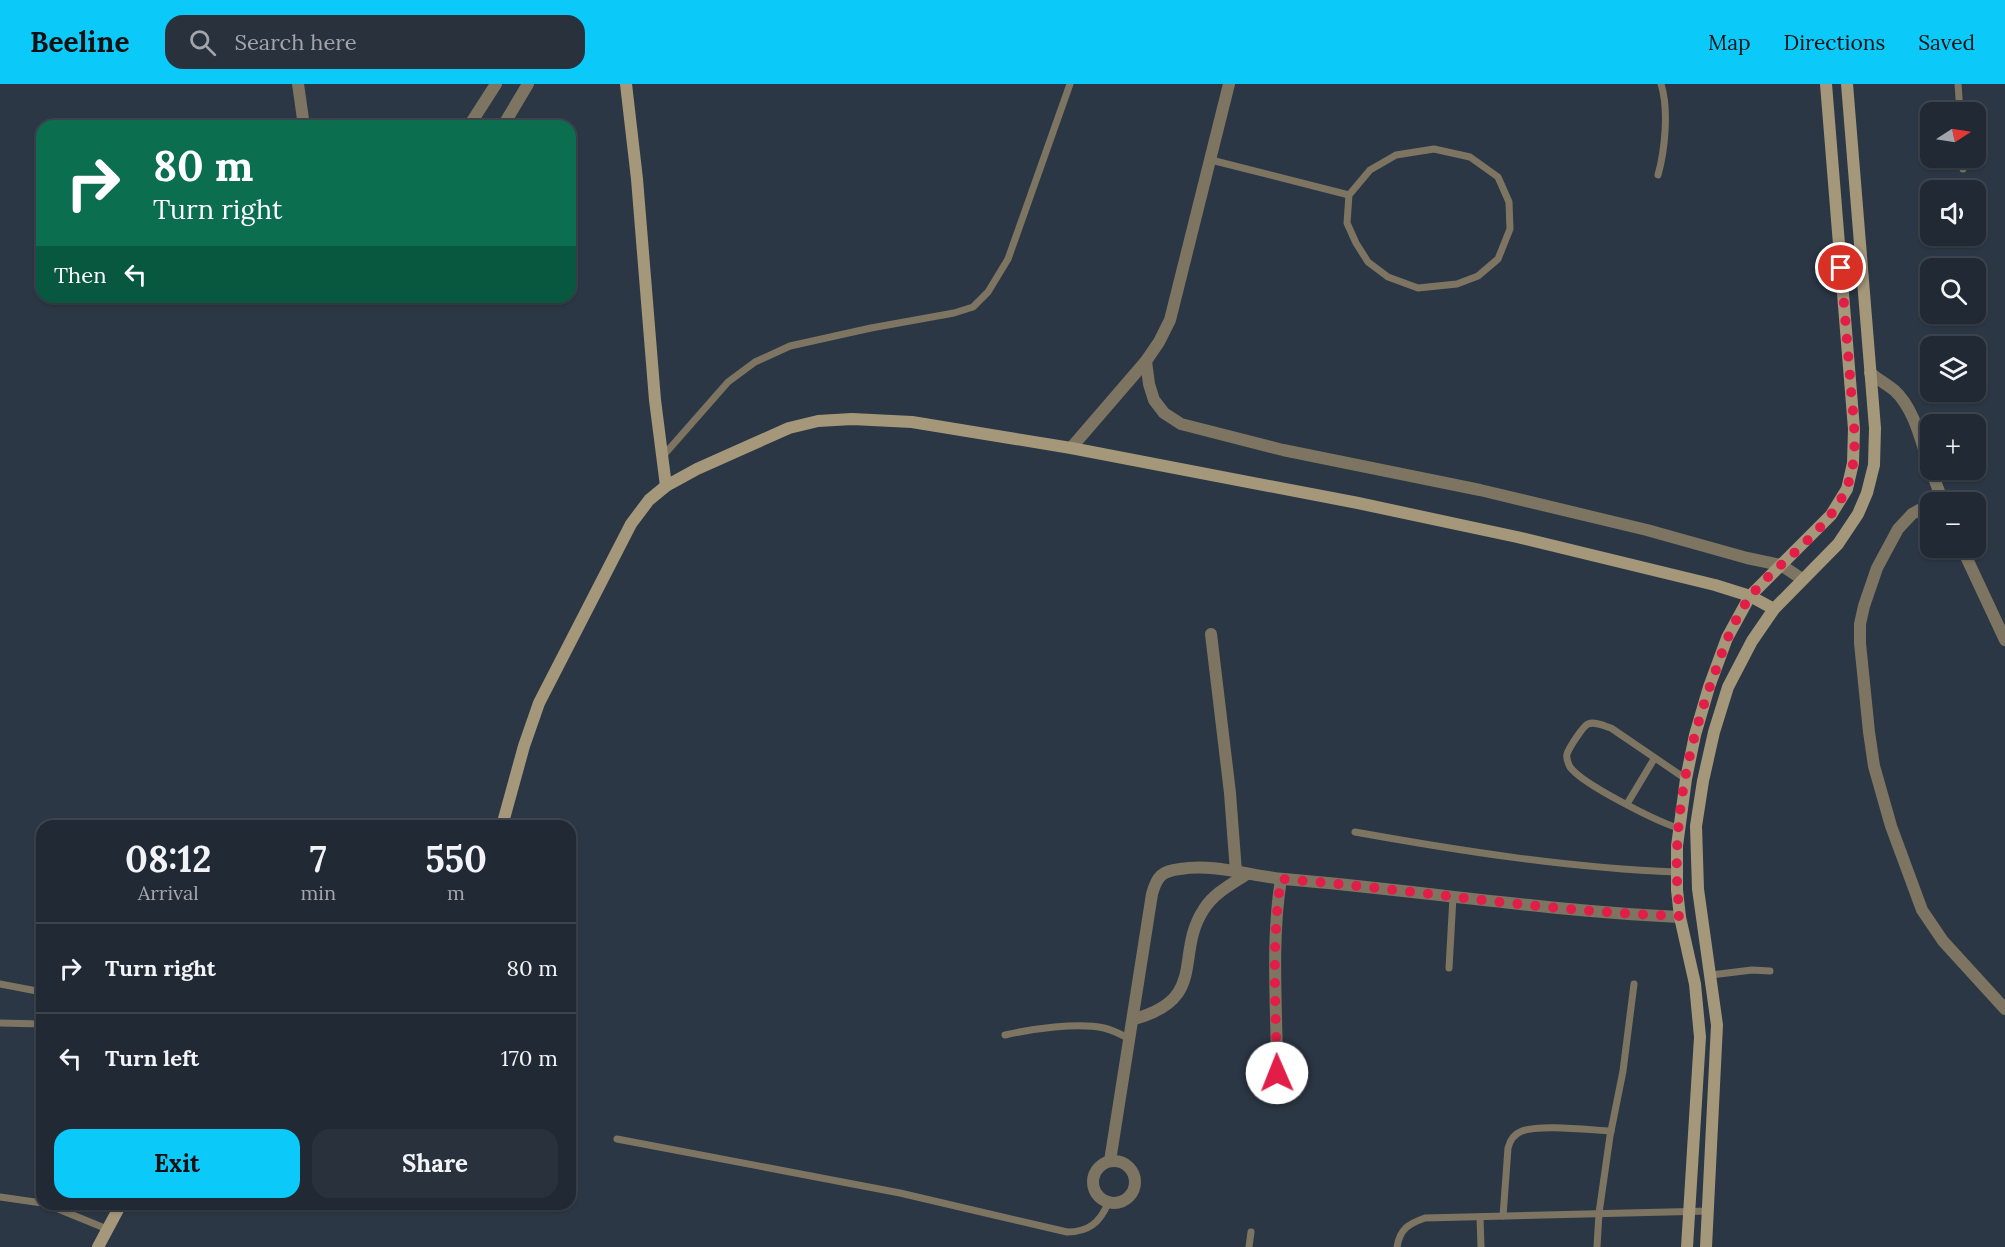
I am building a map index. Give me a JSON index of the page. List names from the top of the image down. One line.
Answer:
{"north":"right","page":{"header":"Beeline","search":"Search here","nav":["Map","Directions","Saved"],"map_buttons":["+","−"],"turn":["80 m","Turn right"],"then":"Then","eta":["08:12","Arrival","7","min","550","m"],"list":[{"name":"Turn right","value":"80 m"},{"name":"Turn left","value":"170 m"}],"buttons":["Exit","Share"]}}
